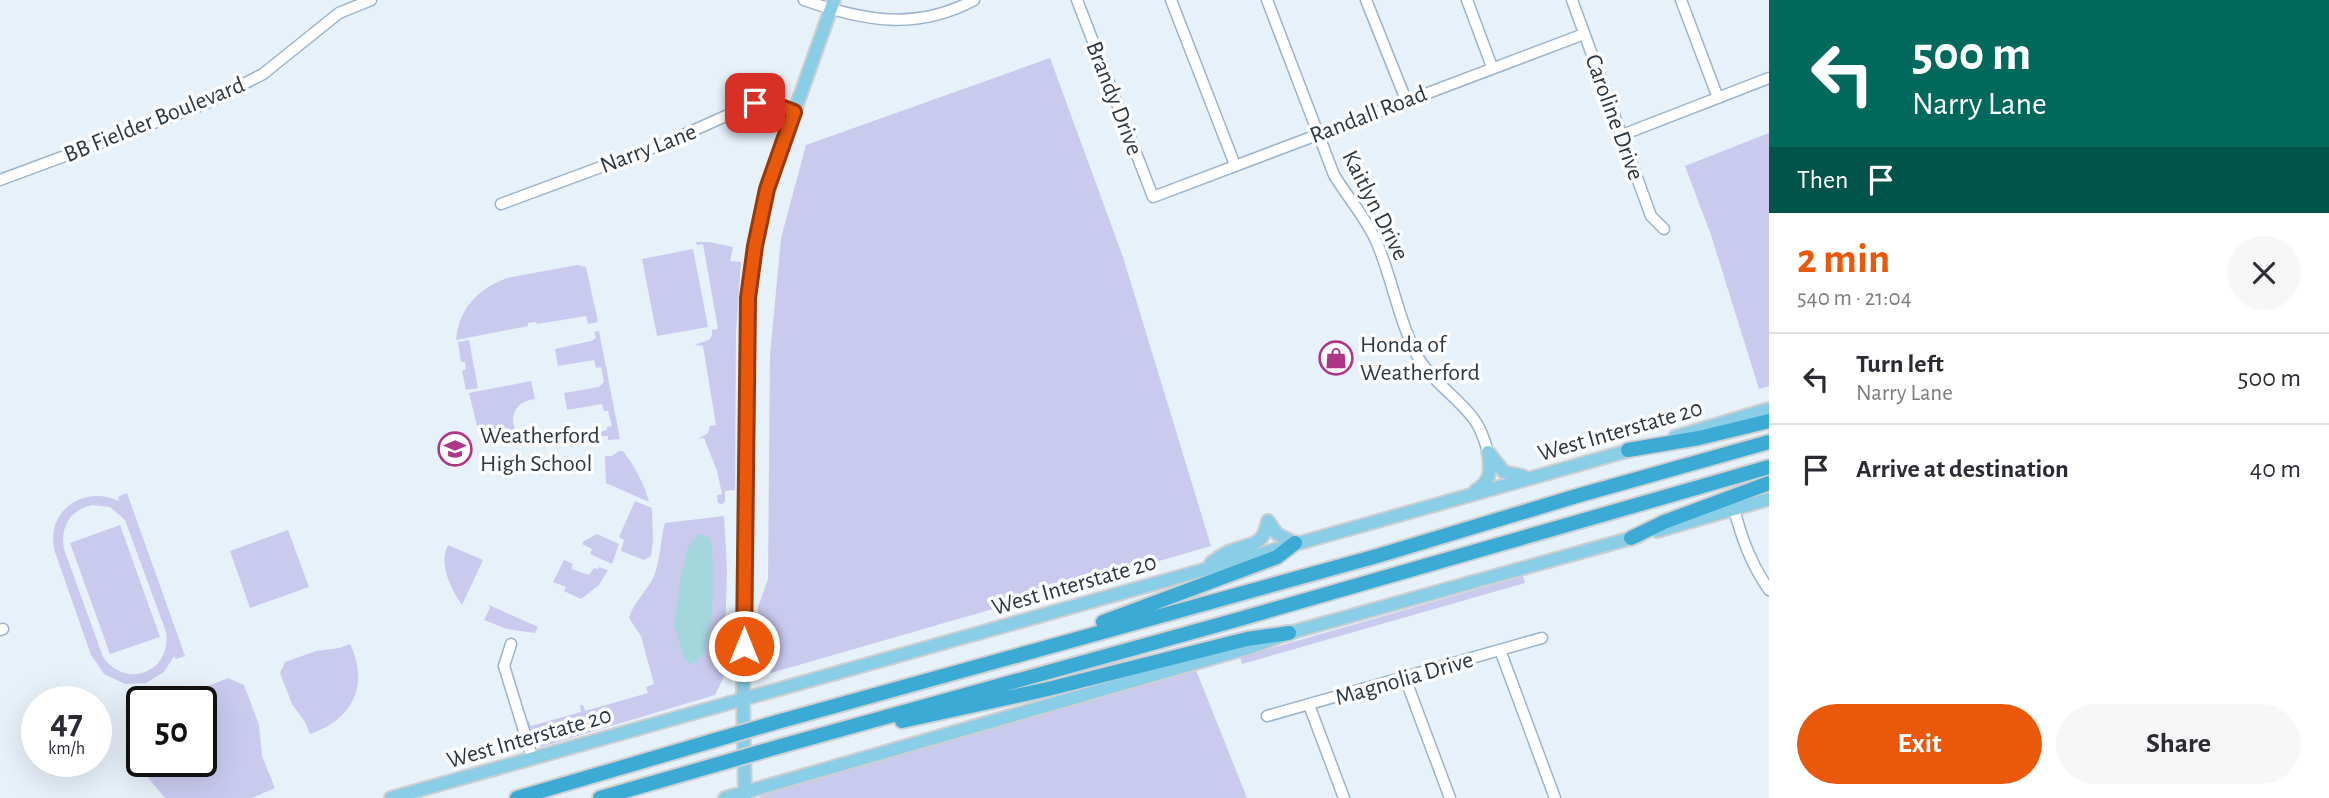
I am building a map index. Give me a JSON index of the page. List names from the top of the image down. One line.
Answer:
{"streets":{"main road":["Kaitlyn Drive","West Interstate 20"],"street":["Brandy Drive","Randall Road","Caroline Drive","BB Fielder Boulevard","Narry Lane","Magnolia Drive"]},"crossings":[["Brandy Drive","Randall Road"],["Randall Road","Caroline Drive"],["Randall Road","Kaitlyn Drive"],["Kaitlyn Drive","West Interstate 20"]],"places":{"shop":["Honda of Weatherford"],"school or university":["Weatherford High School"]},"page":{"turn":["500 m","Narry Lane"],"then":"Then","heading":["2 min","540 m · 21:04"],"list":[{"name":"Turn left","note":"Narry Lane","value":"500 m"},{"name":"Arrive at destination","value":"40 m"}],"speed":"47 km/h","limit":"50","buttons":["Exit","Share"]}}
